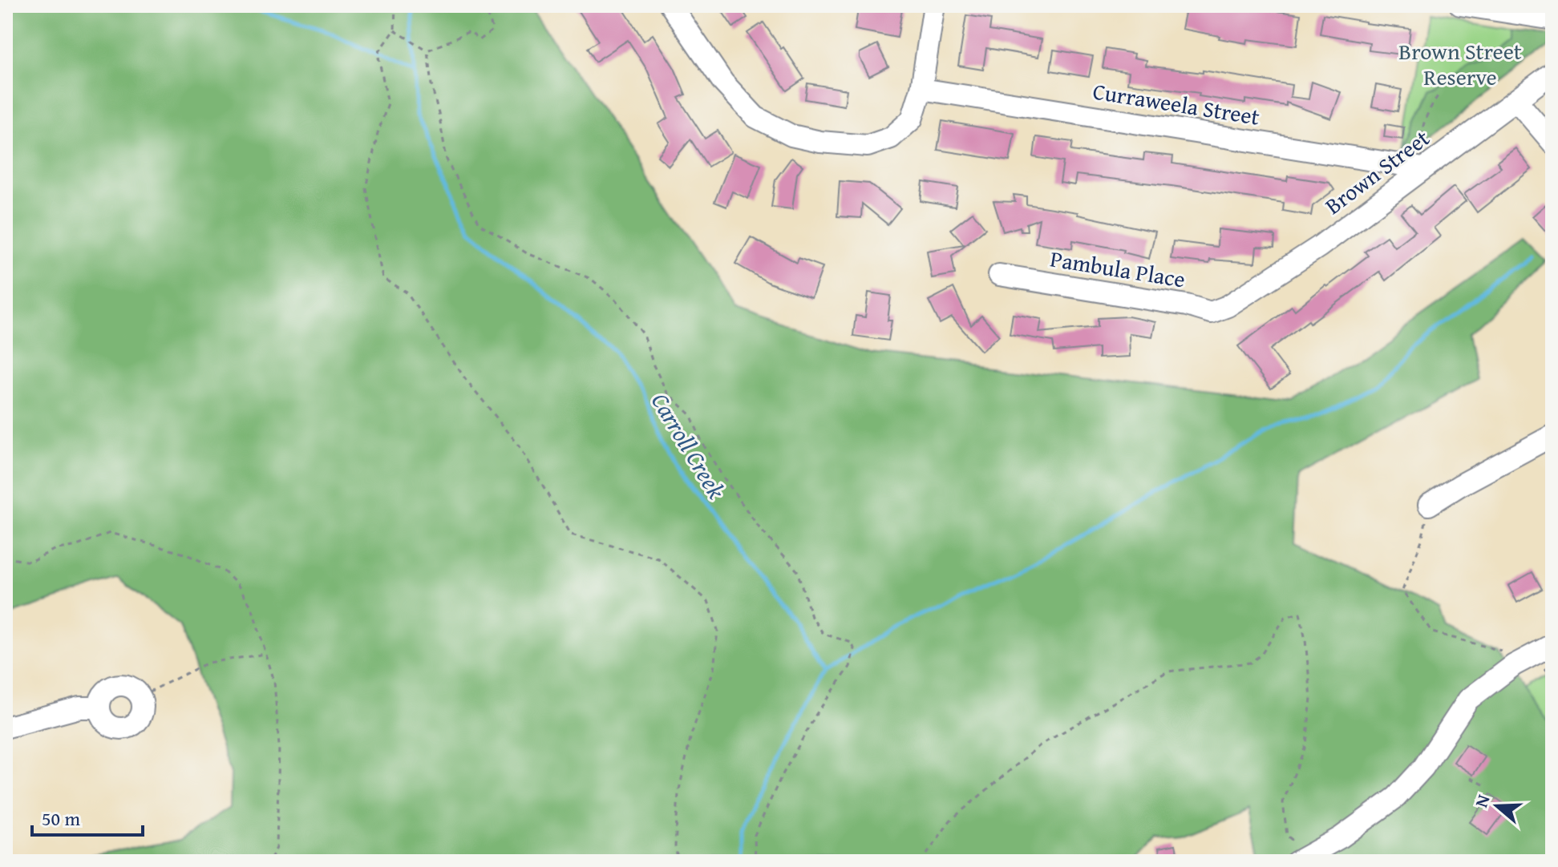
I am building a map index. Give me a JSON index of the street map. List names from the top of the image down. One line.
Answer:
{"streets":{"street":["Curraweela Street","Brown Street","Pambula Place"]},"crossings":[["Curraweela Street","Brown Street"],["Brown Street","Pambula Place"]],"water":["Carroll Creek"],"parks":["Brown Street Reserve"],"scale_bar":"50 m","north":"left"}
